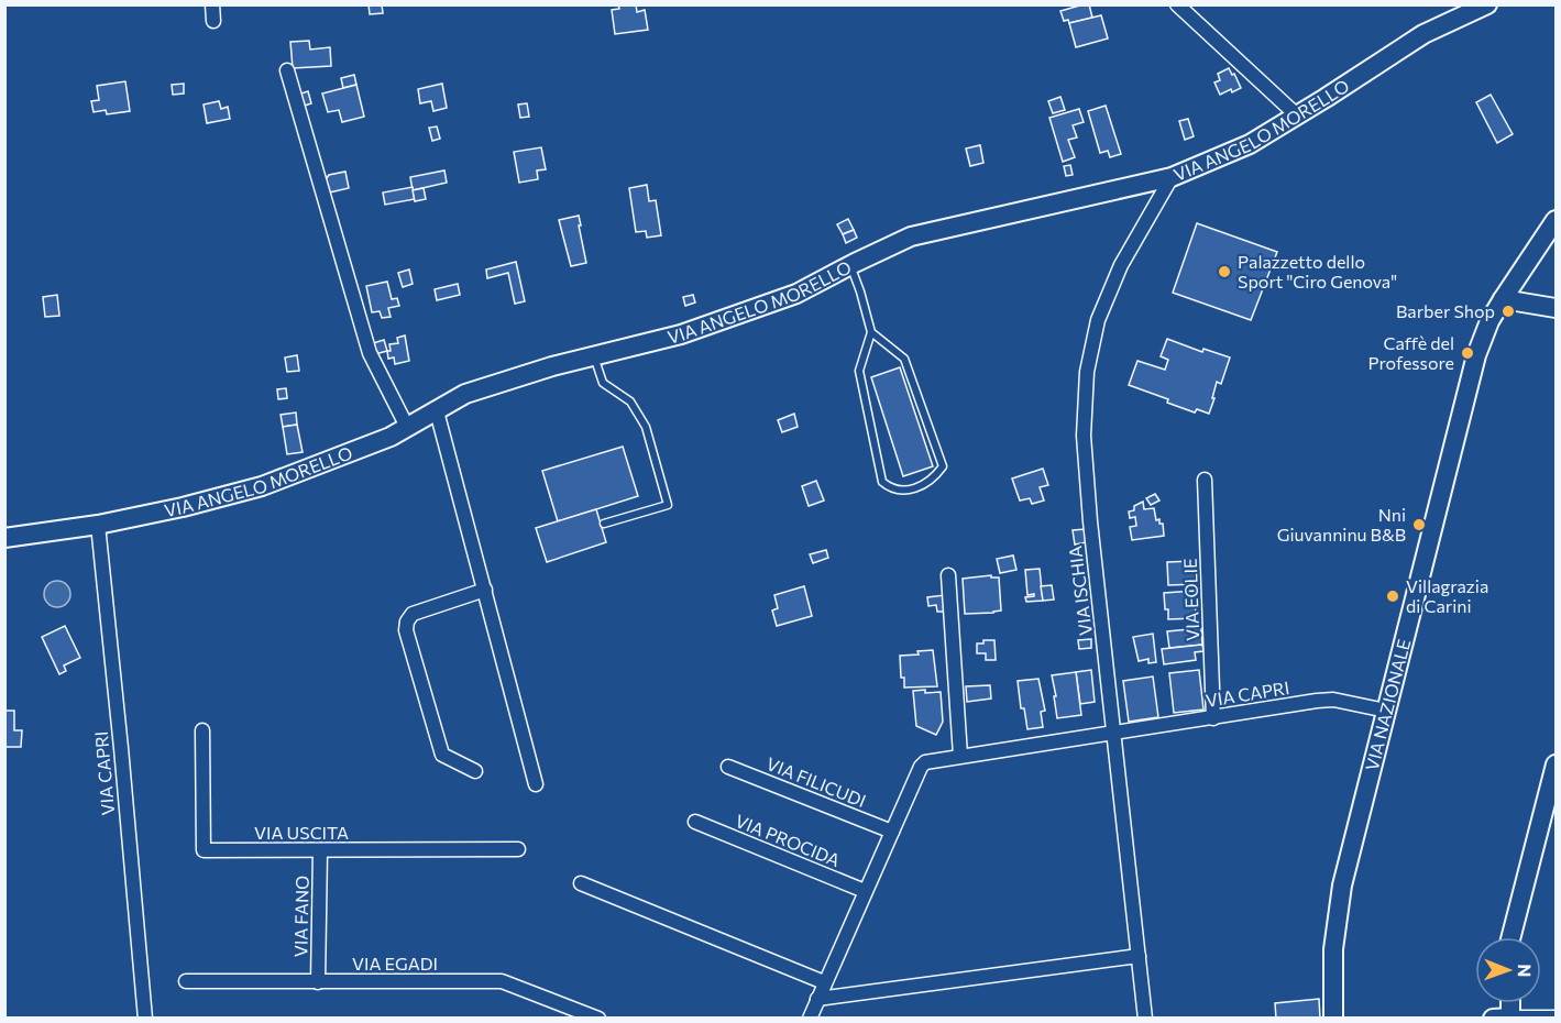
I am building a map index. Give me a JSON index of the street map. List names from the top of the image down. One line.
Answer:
{"streets":{"street":["VIA ANGELO MORELLO","VIA ISCHIA","VIA EOLIE","VIA CAPRI","VIA NAZIONALE","VIA FILICUDI","VIA USCITA","VIA PROCIDA","VIA FANO","VIA EGADI"]},"crossings":[["VIA ANGELO MORELLO","VIA ISCHIA"],["VIA ANGELO MORELLO","VIA CAPRI"],["VIA ISCHIA","VIA CAPRI"],["VIA EOLIE","VIA CAPRI"],["VIA CAPRI","VIA NAZIONALE"],["VIA CAPRI","VIA FILICUDI"],["VIA USCITA","VIA FANO"],["VIA FANO","VIA EGADI"]],"places":["Palazzetto dello Sport \"Ciro Genova\"","Barber Shop","Caffè del Professore","Nni Giuvanninu B&B","Villagrazia di Carini"],"north":"right"}
